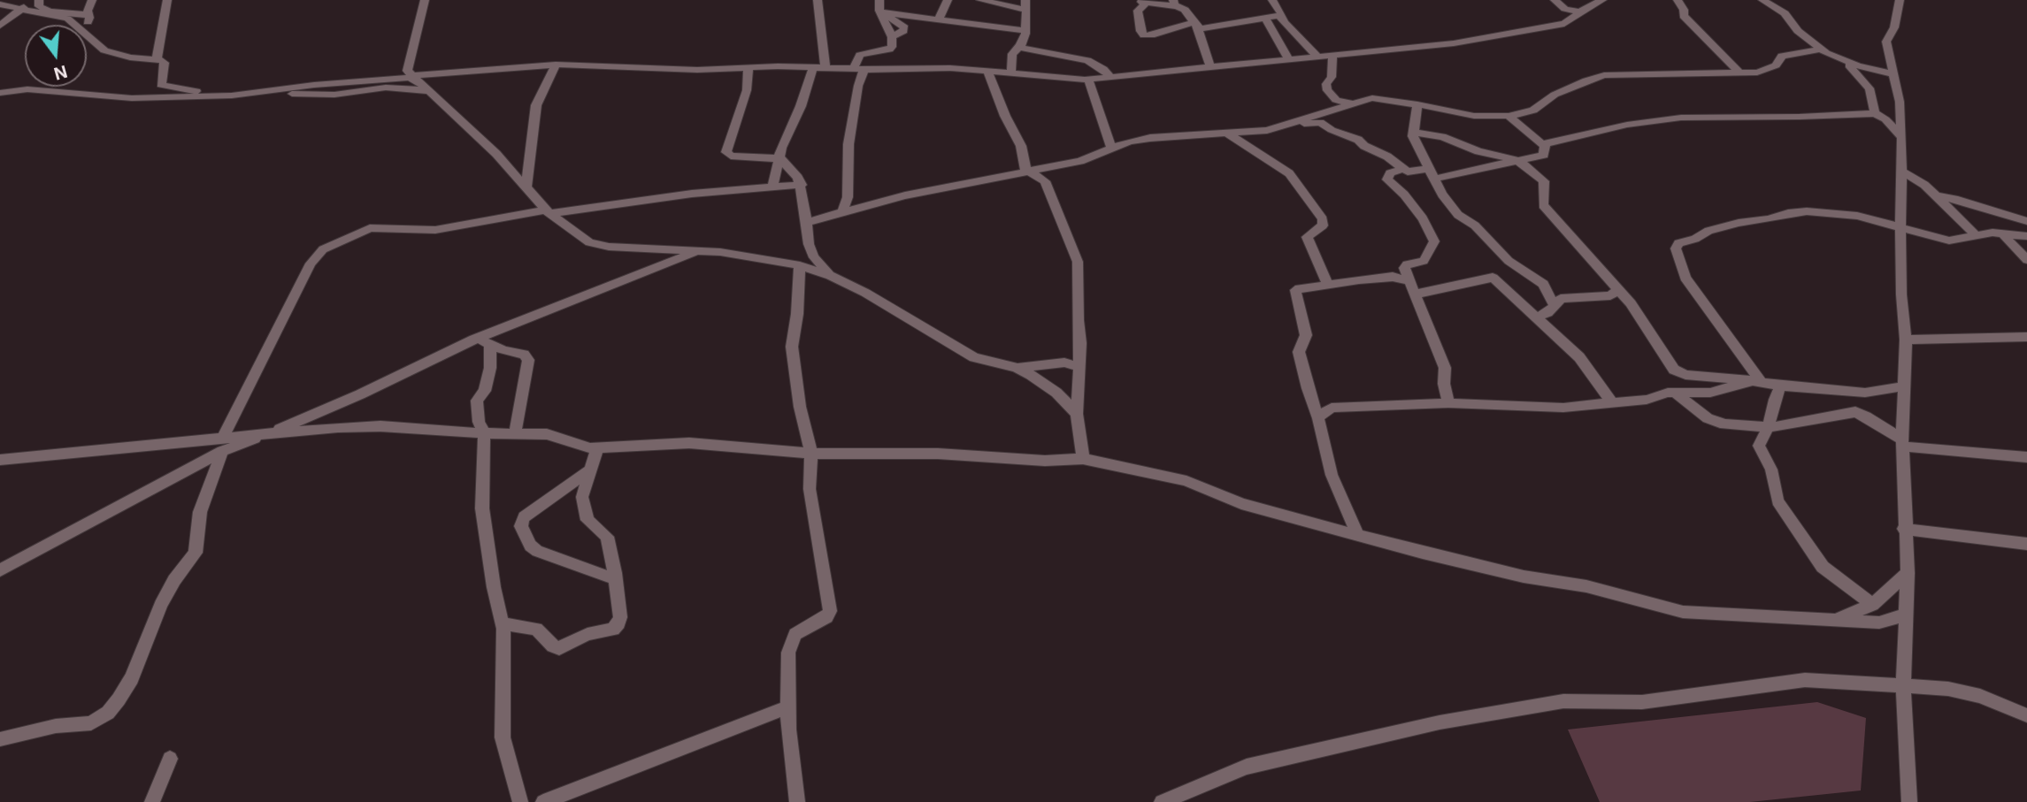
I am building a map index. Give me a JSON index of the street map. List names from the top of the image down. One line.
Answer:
{"north":"bottom"}
